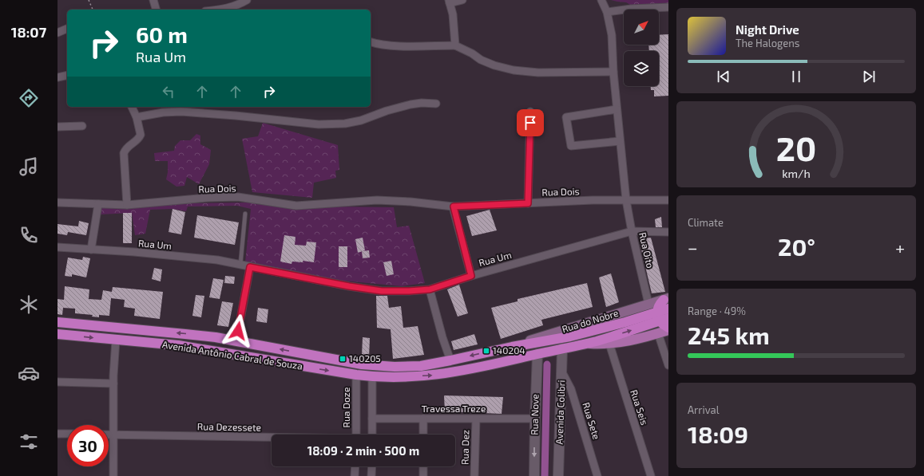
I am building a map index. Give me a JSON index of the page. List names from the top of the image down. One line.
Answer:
{"streets":{"highway":["Avenida Antônio Cabral de Souza"],"main road":["Rua do Nobre"],"street":["Rua Dois","Rua Um","Rua Oito","Rua Doze","Rua Seis","Travessa Treze","Avenida Colibri","Rua Nove","Rua Sete","Rua Dezessete","Rua Dez"]},"crossings":[["Rua Dois","Rua Oito"],["Rua Um","Rua Oito"],["Rua Oito","Rua do Nobre"],["Rua do Nobre","Avenida Antônio Cabral de Souza"],["Avenida Antônio Cabral de Souza","Rua Doze"],["Avenida Antônio Cabral de Souza","Avenida Colibri"],["Avenida Antônio Cabral de Souza","Rua Nove"],["Travessa Treze","Rua Nove"],["Travessa Treze","Rua Dez"],["Avenida Colibri","Rua Sete"]],"one_way":["Rua Nove"],"places":{"transit":["140204","140205"]},"north":"top right","page":{"tabs":"18:07","turn":["60 m","Rua Um"],"song":["Night Drive","The Halogens"],"tile":["Climate",["Range · 49%","245 km"],["Arrival","18:09"]],"heat":["−","20°","+"],"limit":"30","trip":"18:09 · 2 min · 500 m","gauge":["20","km/h"]}}
